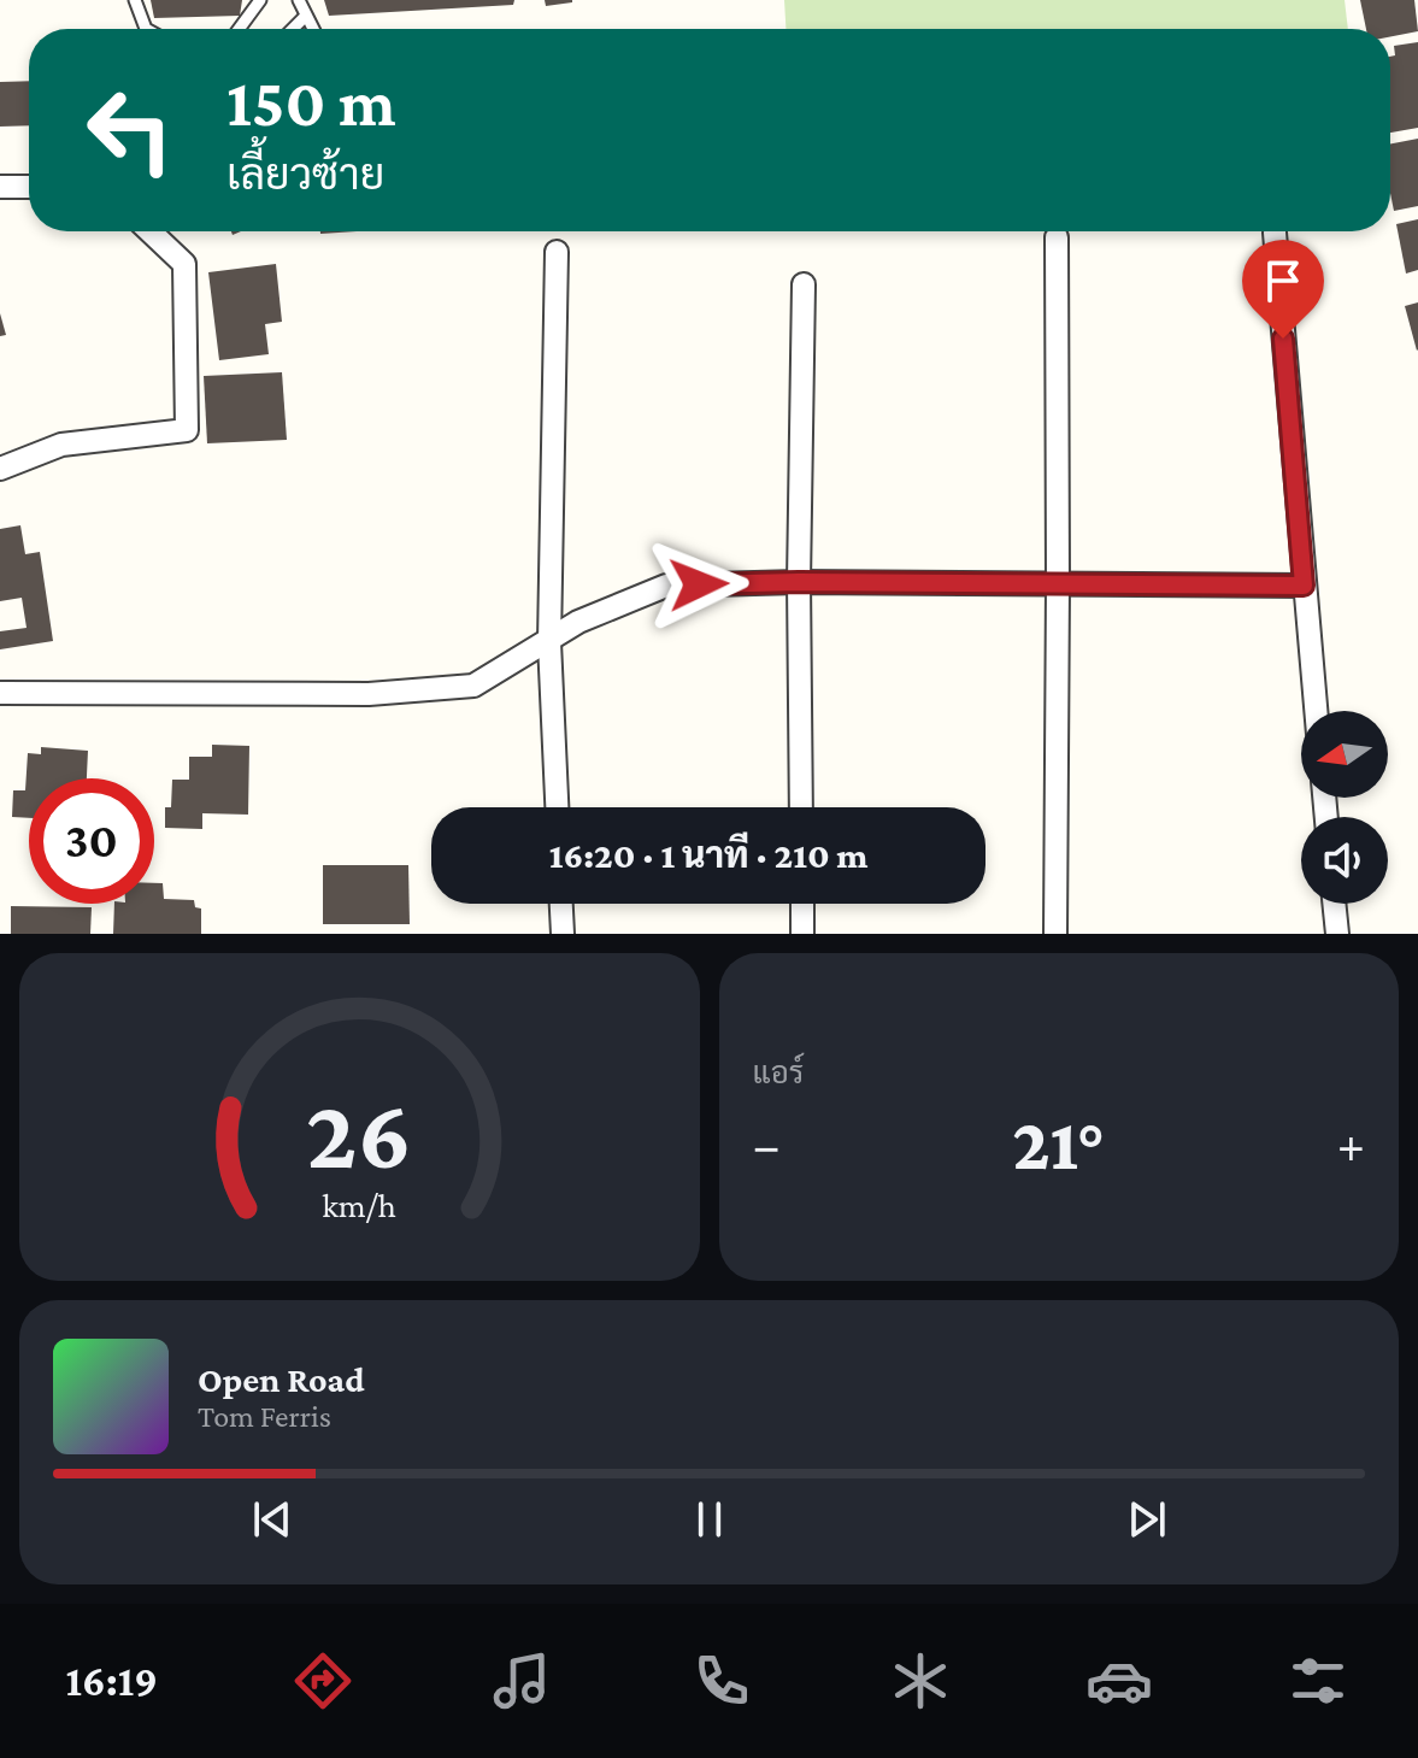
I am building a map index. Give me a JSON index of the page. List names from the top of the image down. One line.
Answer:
{"north":"left","page":{"turn":["150 m","เลี้ยวซ้าย"],"limit":"30","trip":"16:20 · 1 นาที · 210 m","tile":"แอร์","heat":["−","21°","+"],"song":["Open Road","Tom Ferris"],"tabs":"16:19","gauge":["26","km/h"]}}
